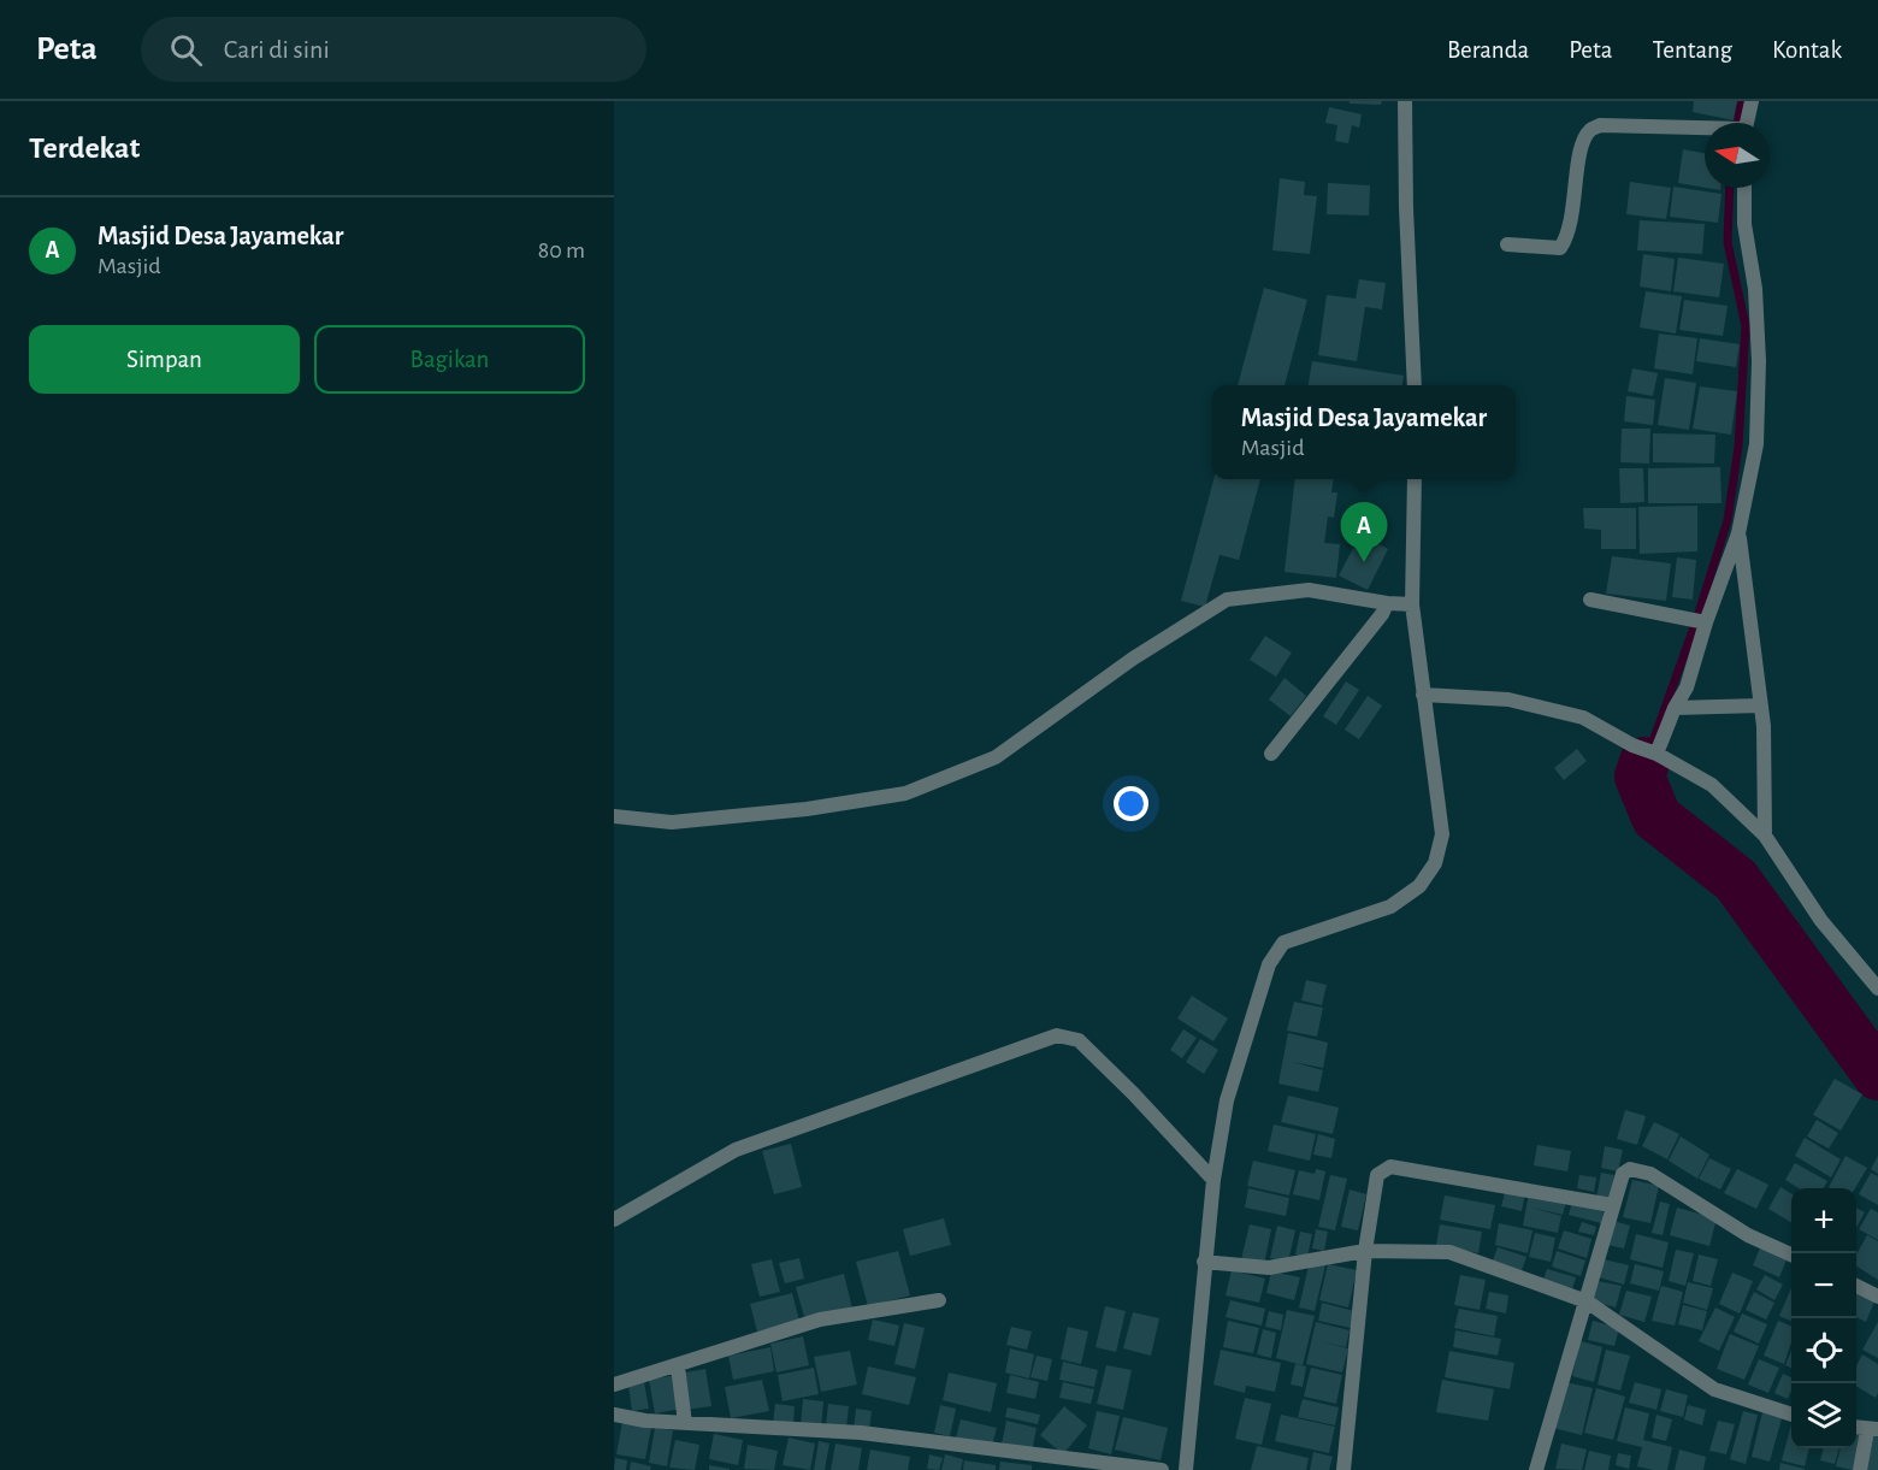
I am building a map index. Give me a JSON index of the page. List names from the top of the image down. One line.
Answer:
{"north":"left","page":{"header":"Peta","search":"Cari di sini","nav":["Beranda","Peta","Tentang","Kontak"],"heading":"Terdekat","list":[{"mark":"A","name":"Masjid Desa Jayamekar","note":"Masjid","value":"80 m"}],"buttons":["Simpan","Bagikan"],"popup":["Masjid Desa Jayamekar","Masjid"],"pins":"A","map_buttons":["+","−"]}}
